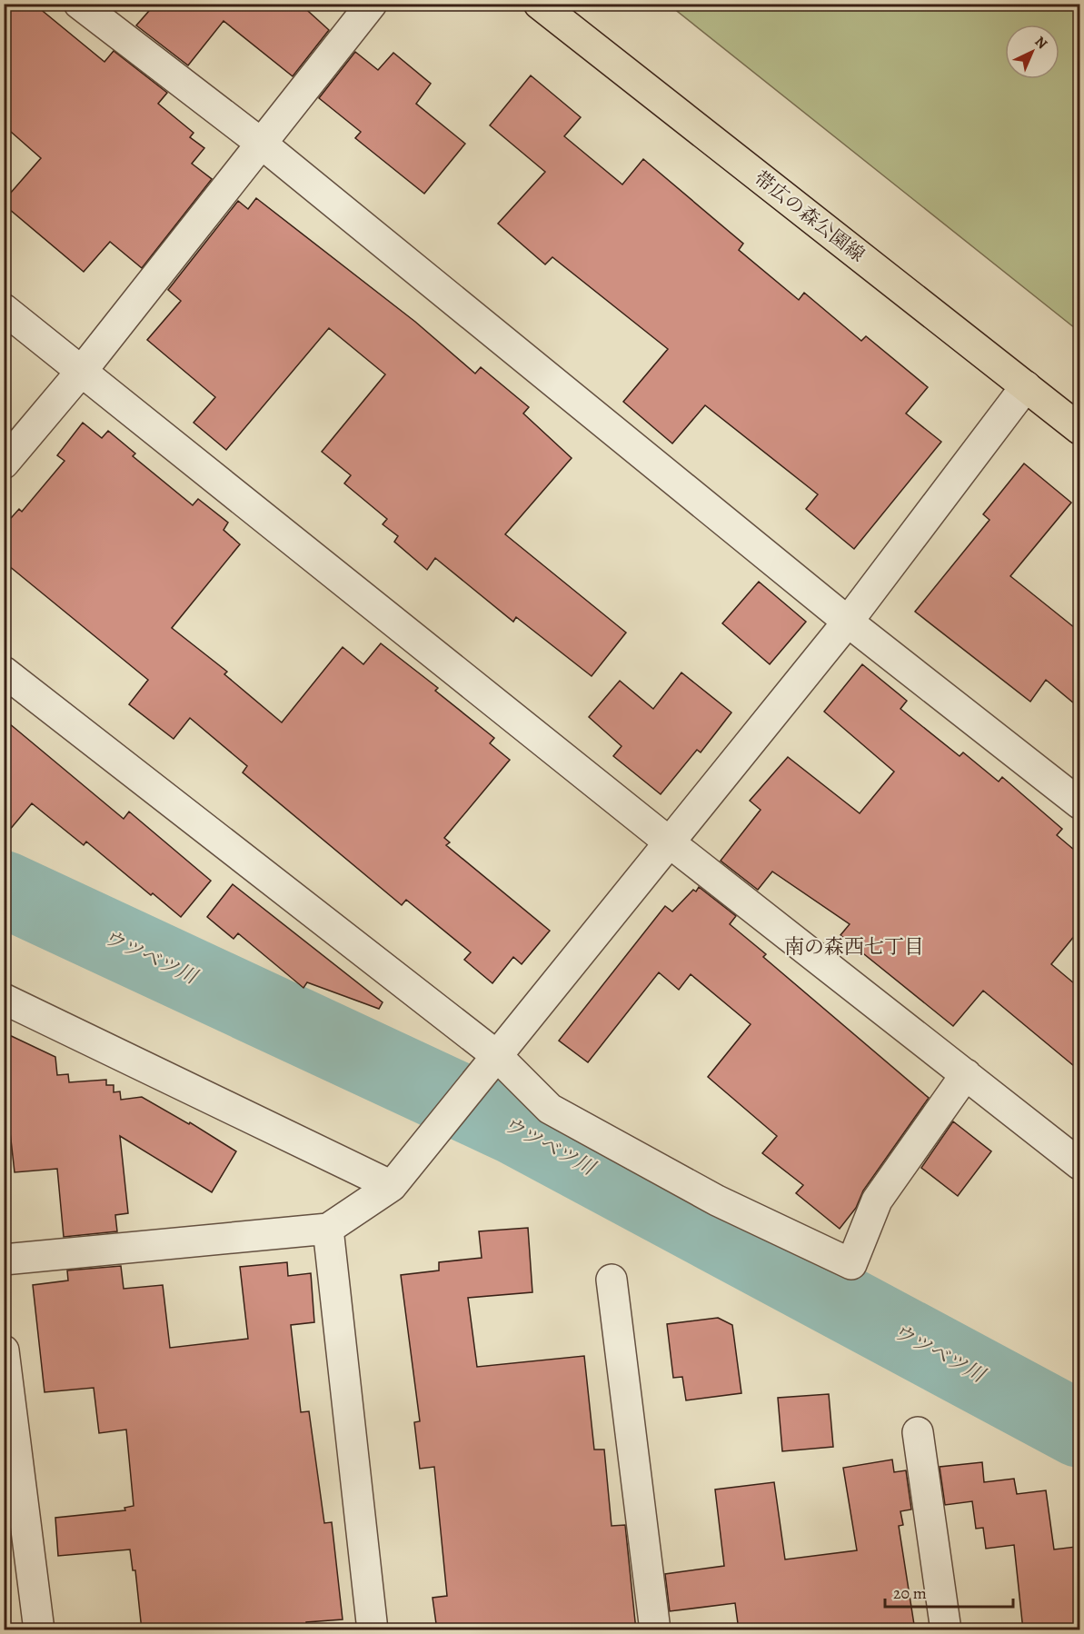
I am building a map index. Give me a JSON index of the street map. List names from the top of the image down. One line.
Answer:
{"streets":{"main road":["帯広の森公園線"]},"districts":["南の森西七丁目"],"water":["ウツベツ川"],"scale_bar":"20 m","north":"top right"}
